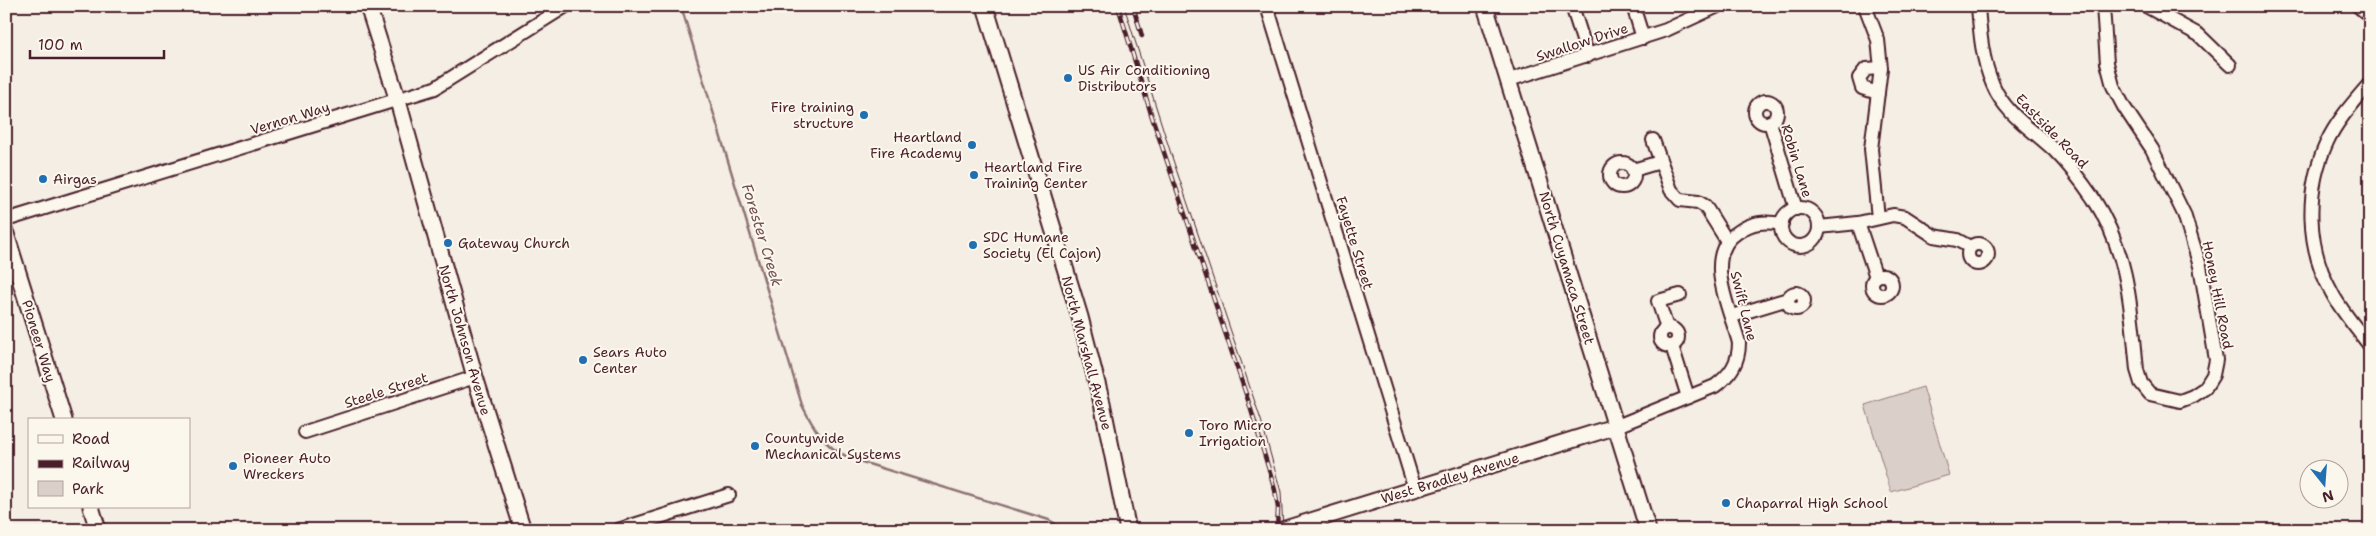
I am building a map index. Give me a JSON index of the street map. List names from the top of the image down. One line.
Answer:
{"streets":{"main road":["North Cuyamaca Street","North Johnson Avenue","Pioneer Way","North Marshall Avenue","West Bradley Avenue"],"street":["Swallow Drive","Vernon Way","Eastside Road","Robin Lane","Fayette Street","Honey Hill Road","Swift Lane","Steele Street"]},"crossings":[["Swallow Drive","North Cuyamaca Street"],["Vernon Way","North Johnson Avenue"],["Eastside Road","Honey Hill Road"],["Fayette Street","West Bradley Avenue"],["North Cuyamaca Street","Swift Lane"],["North Cuyamaca Street","West Bradley Avenue"],["Swift Lane","West Bradley Avenue"],["North Johnson Avenue","Steele Street"]],"water":["Forester Creek"],"places":["US Air Conditioning Distributors","Fire training structure","Heartland Fire Academy","Heartland Fire Training Center","Airgas","Gateway Church","SDC Humane Society (El Cajon)","Sears Auto Center","Toro Micro Irrigation","Countywide Mechanical Systems","Pioneer Auto Wreckers","Chaparral High School"],"legend":["Road","Railway","Park"],"scale_bar":"100 m","north":"bottom"}
